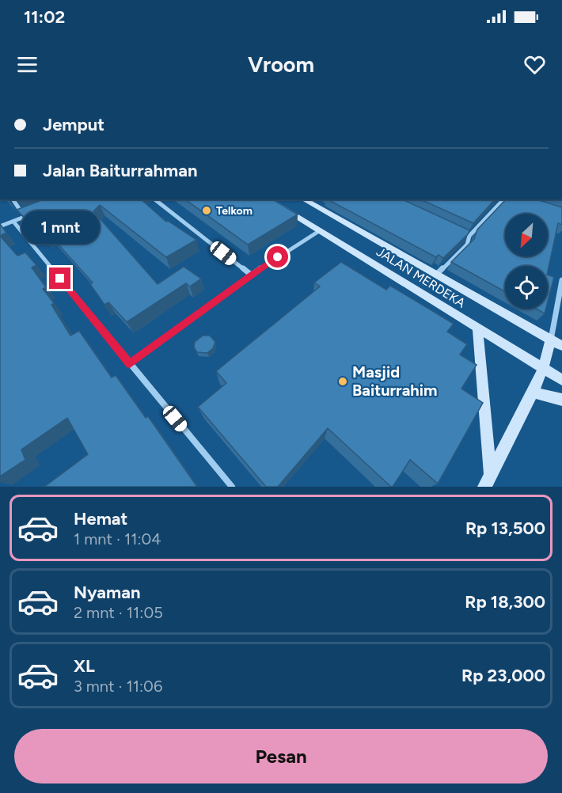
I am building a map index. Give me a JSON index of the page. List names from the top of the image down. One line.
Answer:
{"streets":{"main road":["JALAN MERDEKA"]},"places":["Telkom","Masjid Baiturrahim"],"north":"bottom left","page":{"status":"11:02","header":"Vroom","banner":["Jemput","Jalan Baiturrahman"],"bubble":"1 mnt","list":[{"name":"Hemat","note":"1 mnt · 11:04","value":"Rp 13,500"},{"name":"Nyaman","note":"2 mnt · 11:05","value":"Rp 18,300"},{"name":"XL","note":"3 mnt · 11:06","value":"Rp 23,000"}],"buttons":"Pesan"}}
